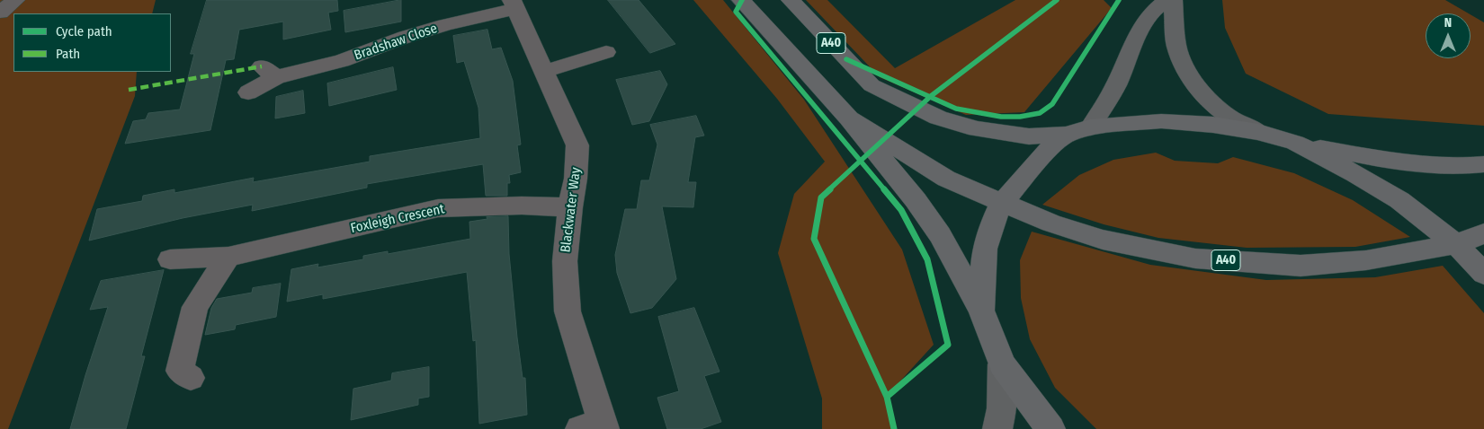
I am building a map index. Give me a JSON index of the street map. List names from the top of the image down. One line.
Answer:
{"streets":{"highway":["A40"],"street":["Bradshaw Close","Blackwater Way","Foxleigh Crescent"]},"crossings":[["Bradshaw Close","Blackwater Way"],["Blackwater Way","Foxleigh Crescent"]],"legend":["Cycle path","Path"],"north":"top"}
